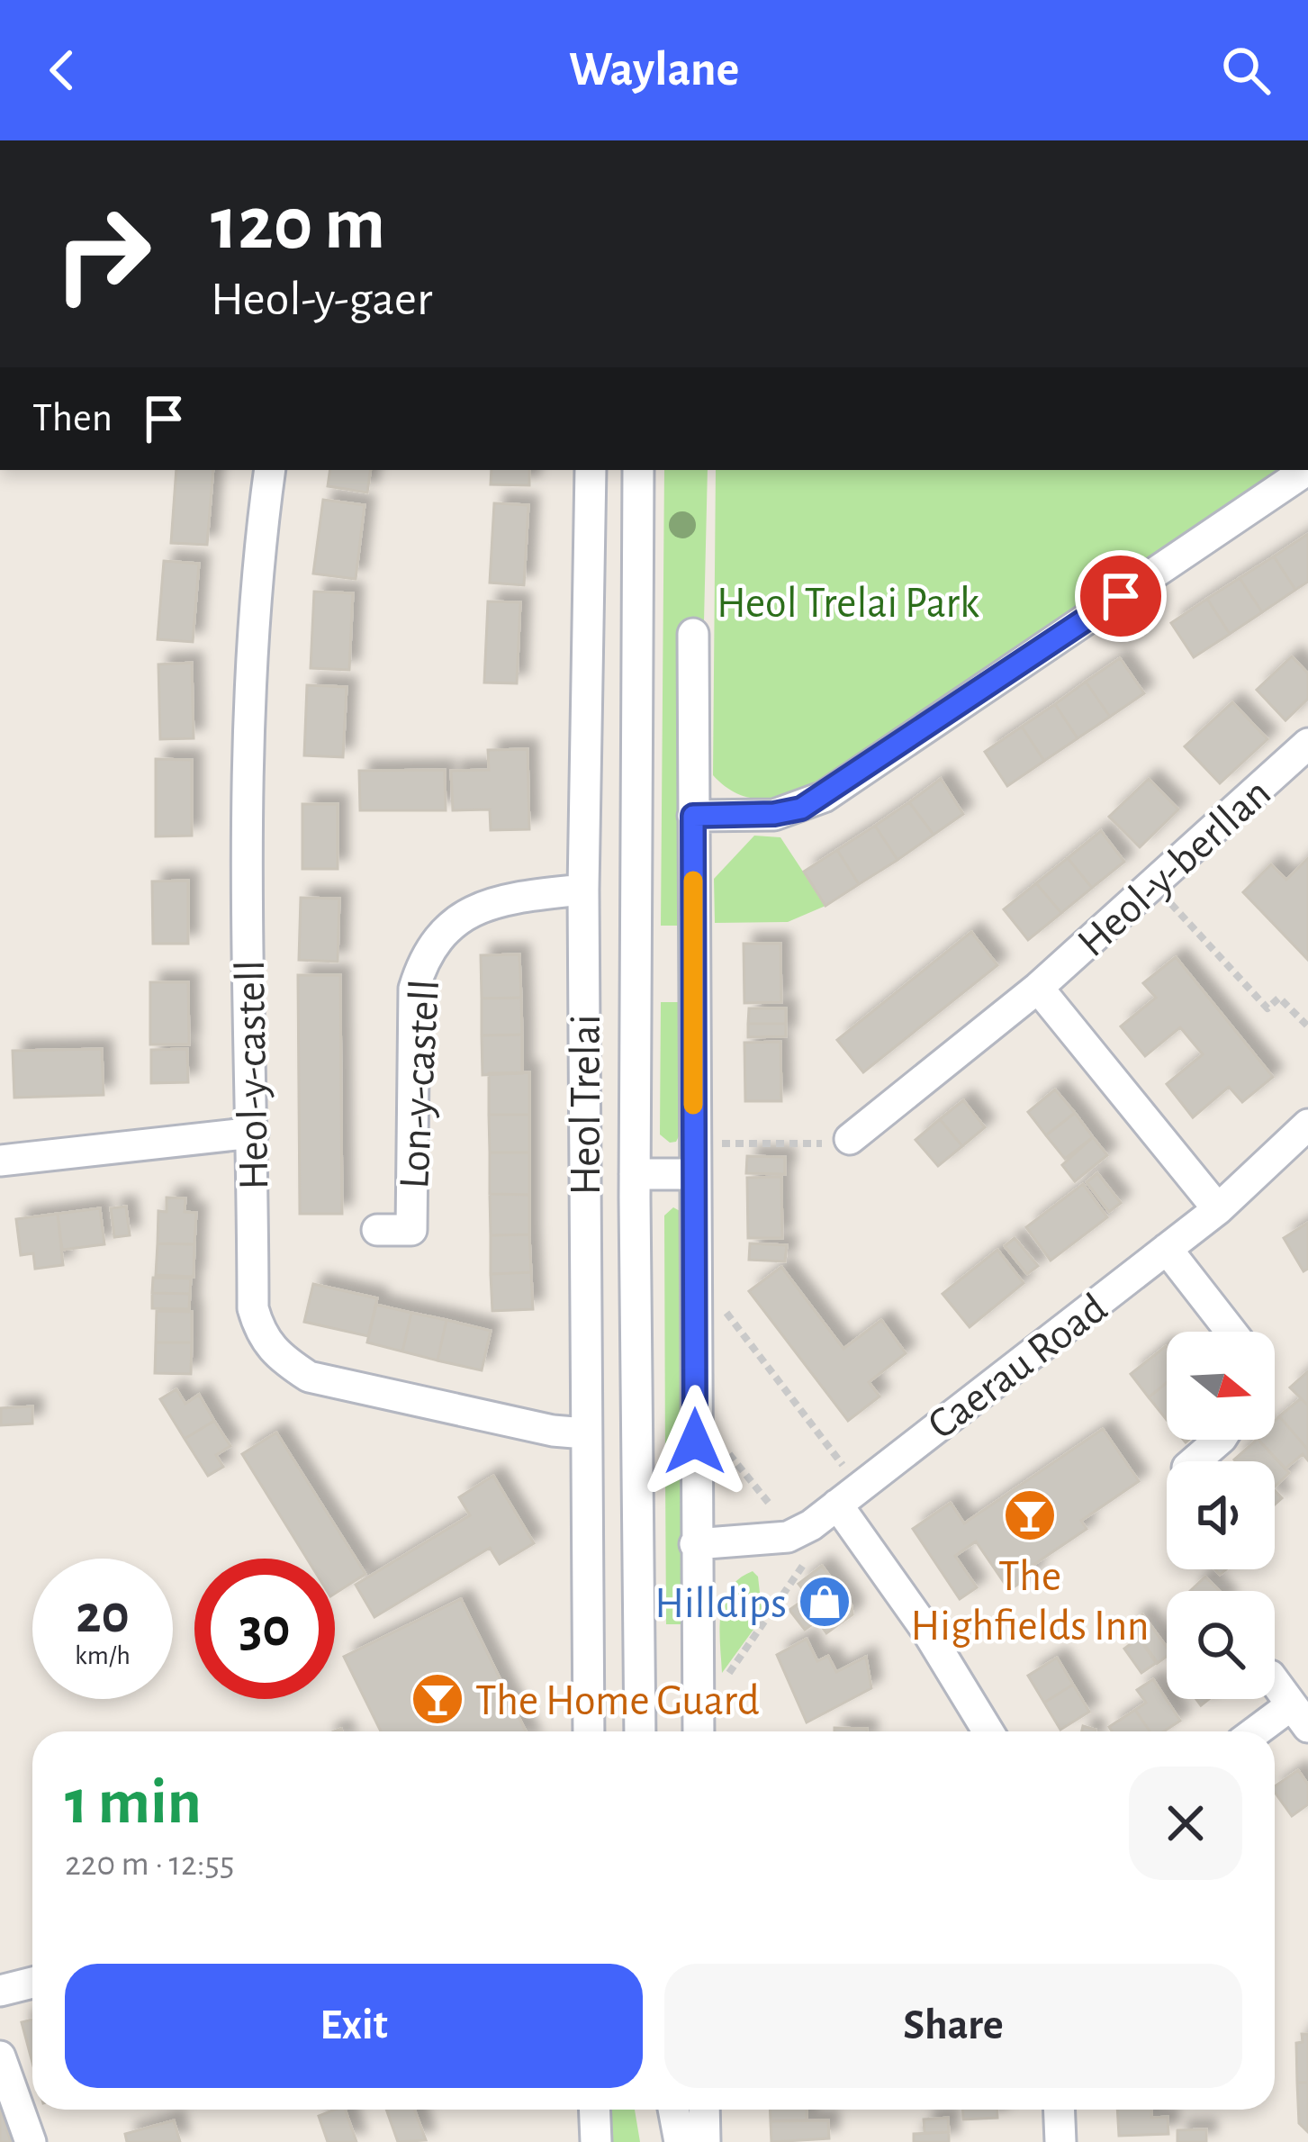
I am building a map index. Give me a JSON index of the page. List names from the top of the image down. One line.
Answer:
{"streets":{"street":["Heol-y-berllan","Heol-y-castell","Lon-y-castell","Heol Trelai","Caerau Road"]},"crossings":[["Heol-y-berllan","Caerau Road"],["Heol-y-castell","Heol Trelai"],["Lon-y-castell","Heol Trelai"]],"parks":["Heol Trelai Park"],"places":{"bar":["The Highfields Inn","The Home Guard"],"shop":["Hilldips"]},"north":"right","page":{"header":"Waylane","turn":["120 m","Heol-y-gaer"],"then":"Then","speed":"20 km/h","limit":"30","heading":["1 min","220 m · 12:55"],"buttons":["Exit","Share"]}}
